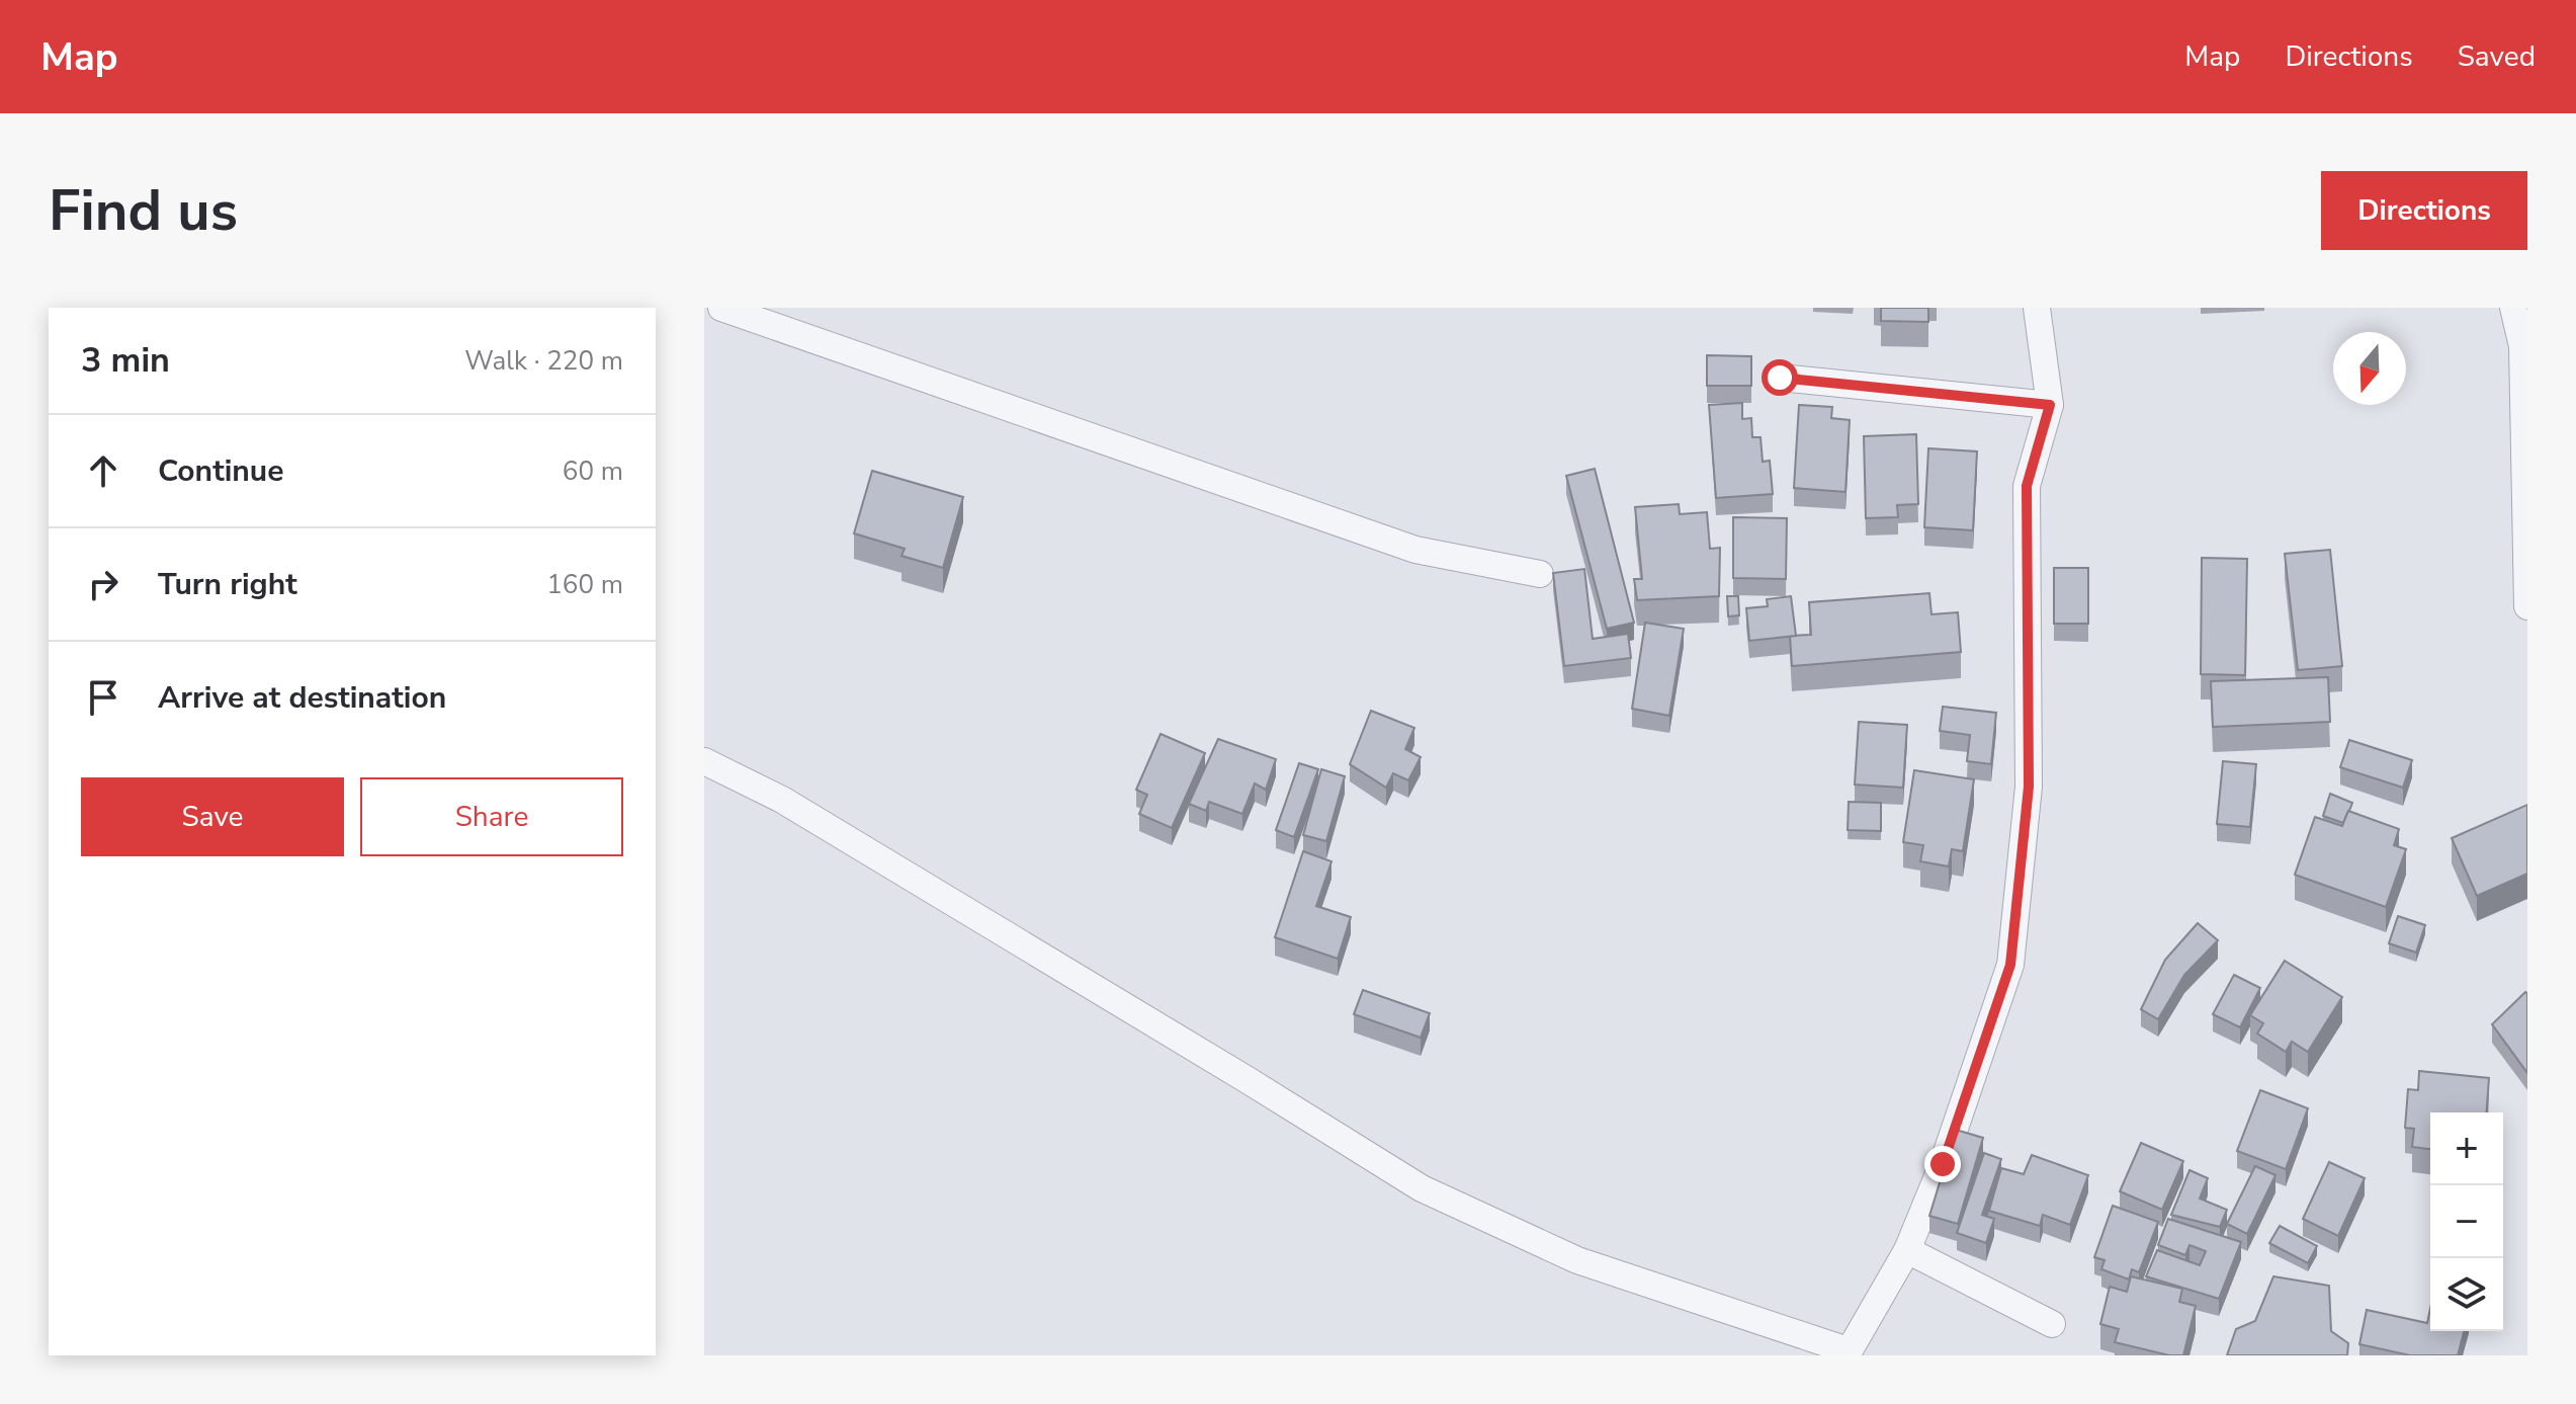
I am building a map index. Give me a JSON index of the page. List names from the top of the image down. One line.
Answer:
{"north":"bottom","page":{"header":"Map","nav":["Map","Directions","Saved"],"buttons":["Directions",["Save","Share"]],"title":"Find us","heading":["3 min","Walk · 220 m"],"list":[["Continue","60 m"],["Turn right","160 m"],"Arrive at destination"],"map_buttons":["+","−"]}}
